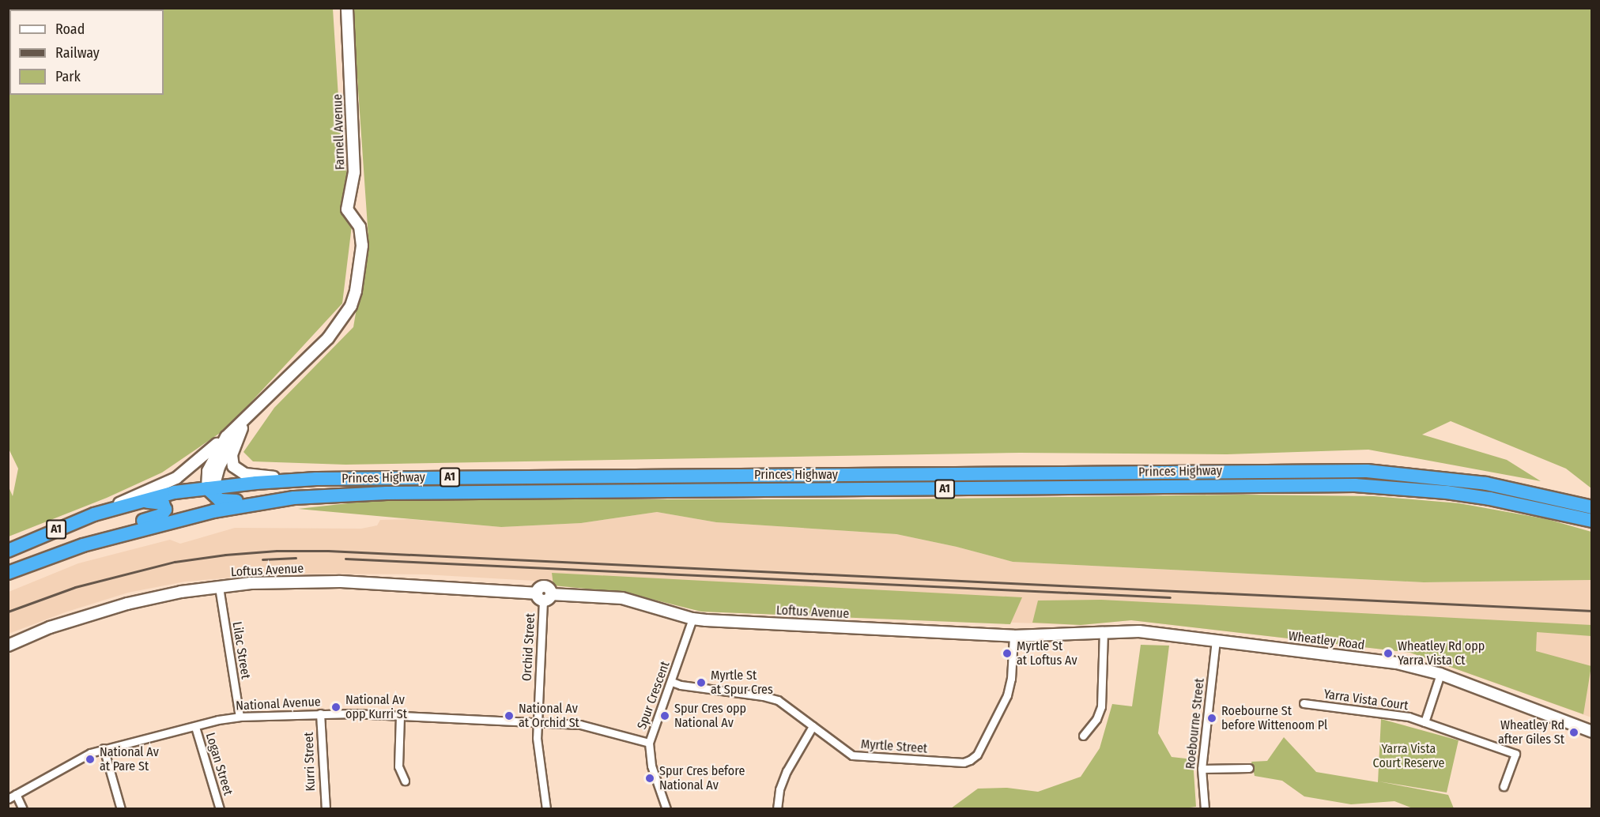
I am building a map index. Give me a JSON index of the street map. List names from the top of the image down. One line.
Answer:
{"streets":{"highway":["Princes Highway","A1"],"street":["Farnell Avenue","Loftus Avenue","Wheatley Road","Orchid Street","Lilac Street","Spur Crescent","Yarra Vista Court","National Avenue","Roebourne Street","Myrtle Street","Kurri Street","Logan Street"]},"crossings":[["Farnell Avenue","Princes Highway"],["Loftus Avenue","Wheatley Road"],["Loftus Avenue","Orchid Street"],["Loftus Avenue","Lilac Street"],["Loftus Avenue","Spur Crescent"],["Loftus Avenue","Myrtle Street"],["Wheatley Road","Yarra Vista Court"],["Wheatley Road","Roebourne Street"],["Orchid Street","National Avenue"],["Lilac Street","National Avenue"],["Spur Crescent","National Avenue"],["Spur Crescent","Myrtle Street"],["National Avenue","Kurri Street"],["National Avenue","Logan Street"]],"parks":["Yarra Vista Court Reserve"],"places":["Myrtle St at Loftus Av","Wheatley Rd opp Yarra Vista Ct","Myrtle St at Spur Cres","National Av opp Kurri St","National Av at Orchid St","Spur Cres opp National Av","Roebourne St before Wittenoom Pl","Wheatley Rd after Giles St","National Av at Pare St","Spur Cres before National Av"],"legend":["Road","Railway","Park"]}
